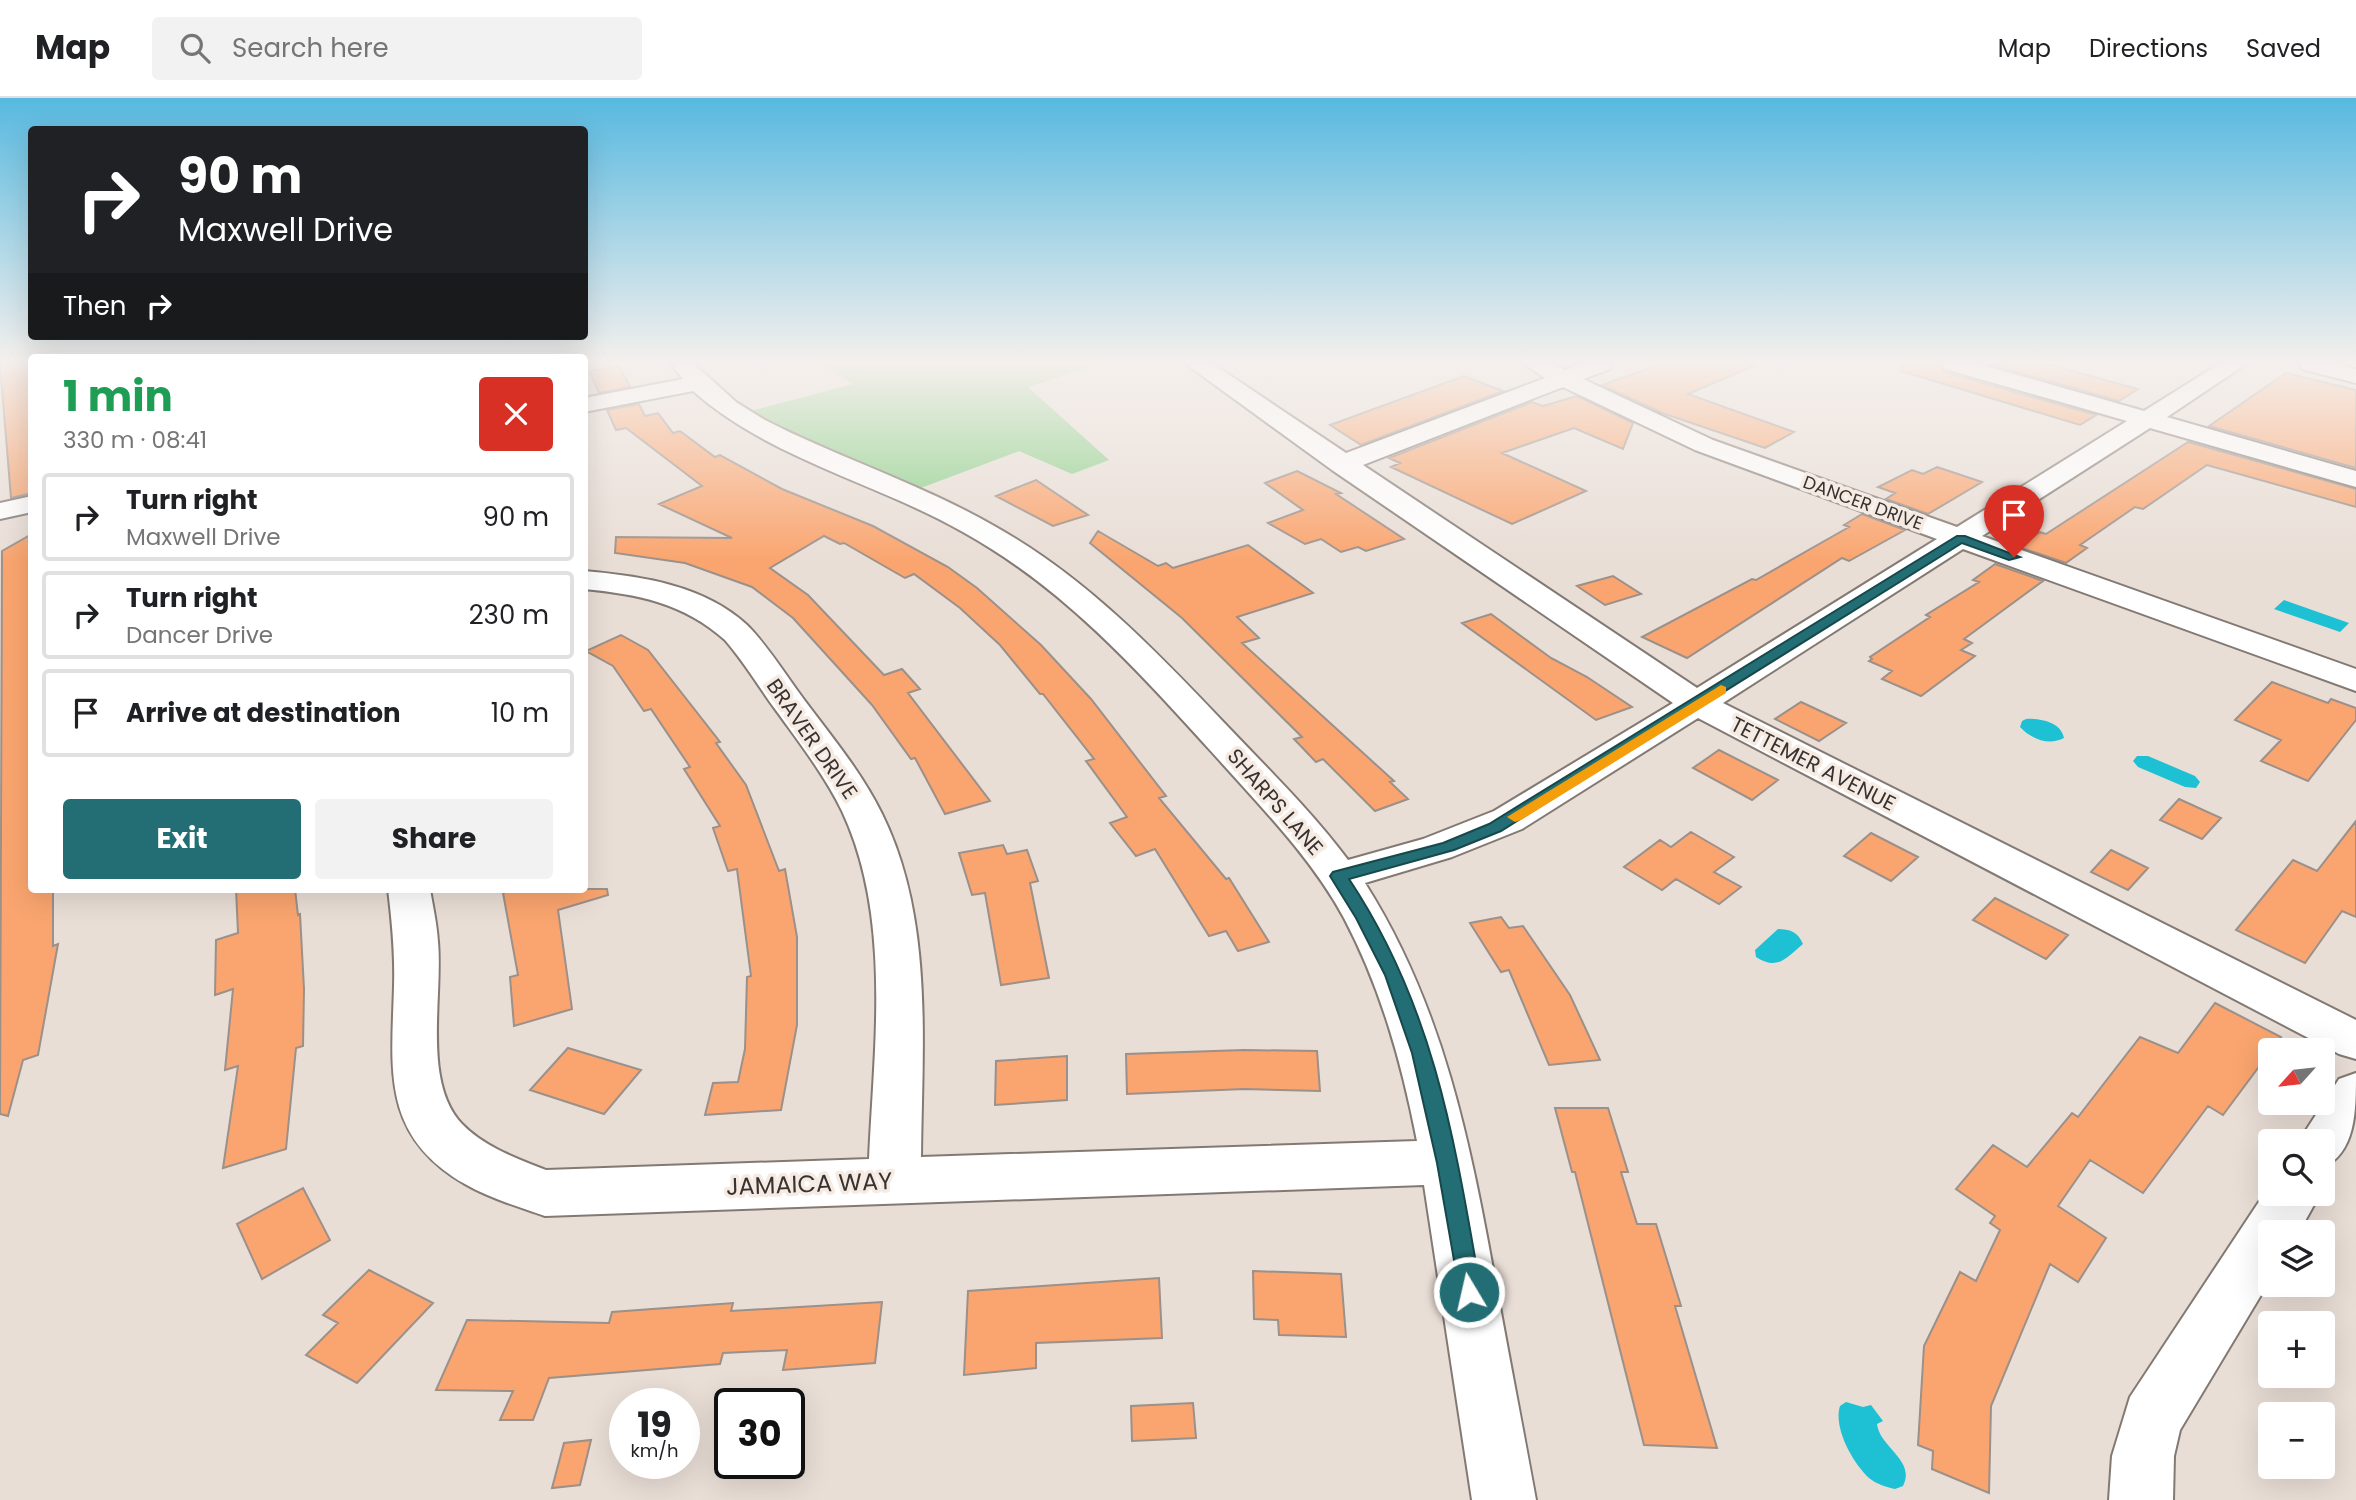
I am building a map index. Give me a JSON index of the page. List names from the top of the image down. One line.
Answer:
{"streets":{"street":["DANCER DRIVE","BRAVER DRIVE","TETTEMER AVENUE","SHARPS LANE","JAMAICA WAY"]},"crossings":[["BRAVER DRIVE","JAMAICA WAY"],["SHARPS LANE","JAMAICA WAY"]],"north":"bottom left","page":{"header":"Map","search":"Search here","nav":["Map","Directions","Saved"],"turn":["90 m","Maxwell Drive"],"then":"Then","heading":["1 min","330 m · 08:41"],"list":[{"name":"Turn right","note":"Maxwell Drive","value":"90 m"},{"name":"Turn right","note":"Dancer Drive","value":"230 m"},{"name":"Arrive at destination","value":"10 m"}],"buttons":["Exit","Share"],"map_buttons":["+","−"],"speed":"19 km/h","limit":"30"}}
